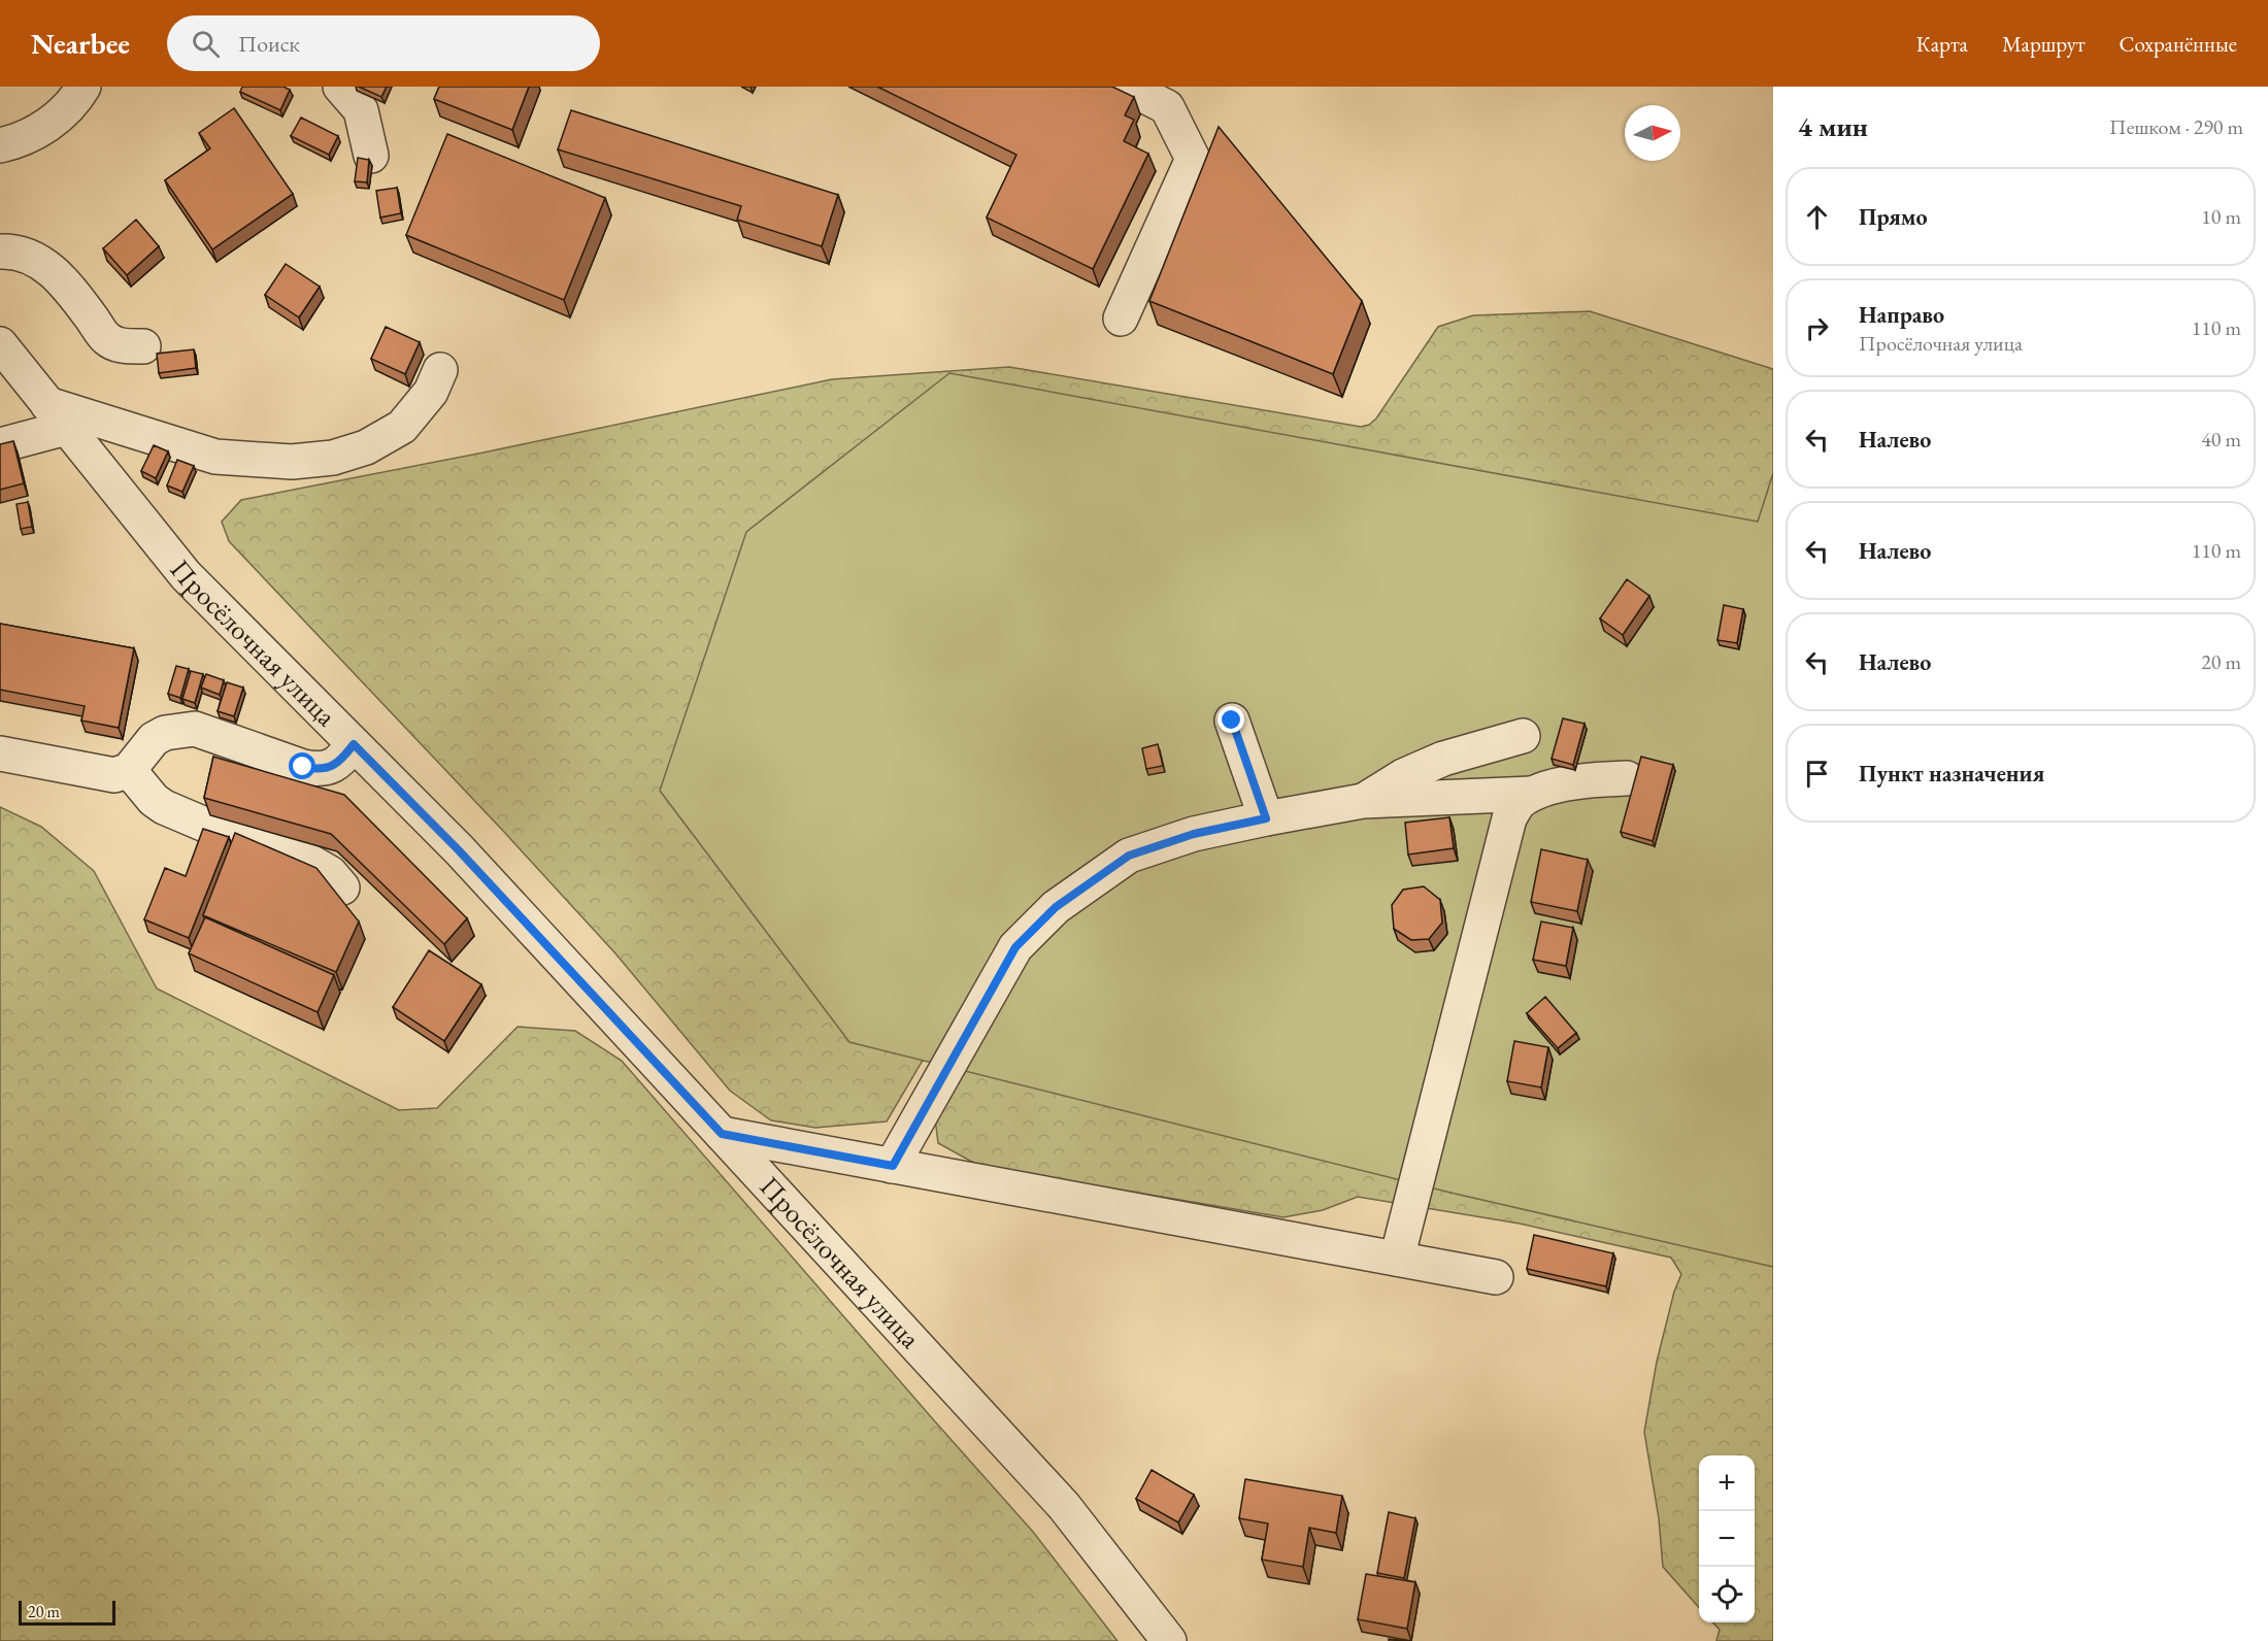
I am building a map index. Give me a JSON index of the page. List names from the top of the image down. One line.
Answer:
{"streets":{"street":["Просёлочная улица"]},"scale_bar":"20 m","north":"right","page":{"header":"Nearbee","search":"Поиск","nav":["Карта","Маршрут","Сохранённые"],"heading":["4 мин","Пешком · 290 m"],"list":[["Прямо","10 m"],["Направо","Просёлочная улица","110 m"],["Налево","40 m"],["Налево","110 m"],["Налево","20 m"],"Пункт назначения"],"map_buttons":["+","−"],"scale":"20 m"}}
